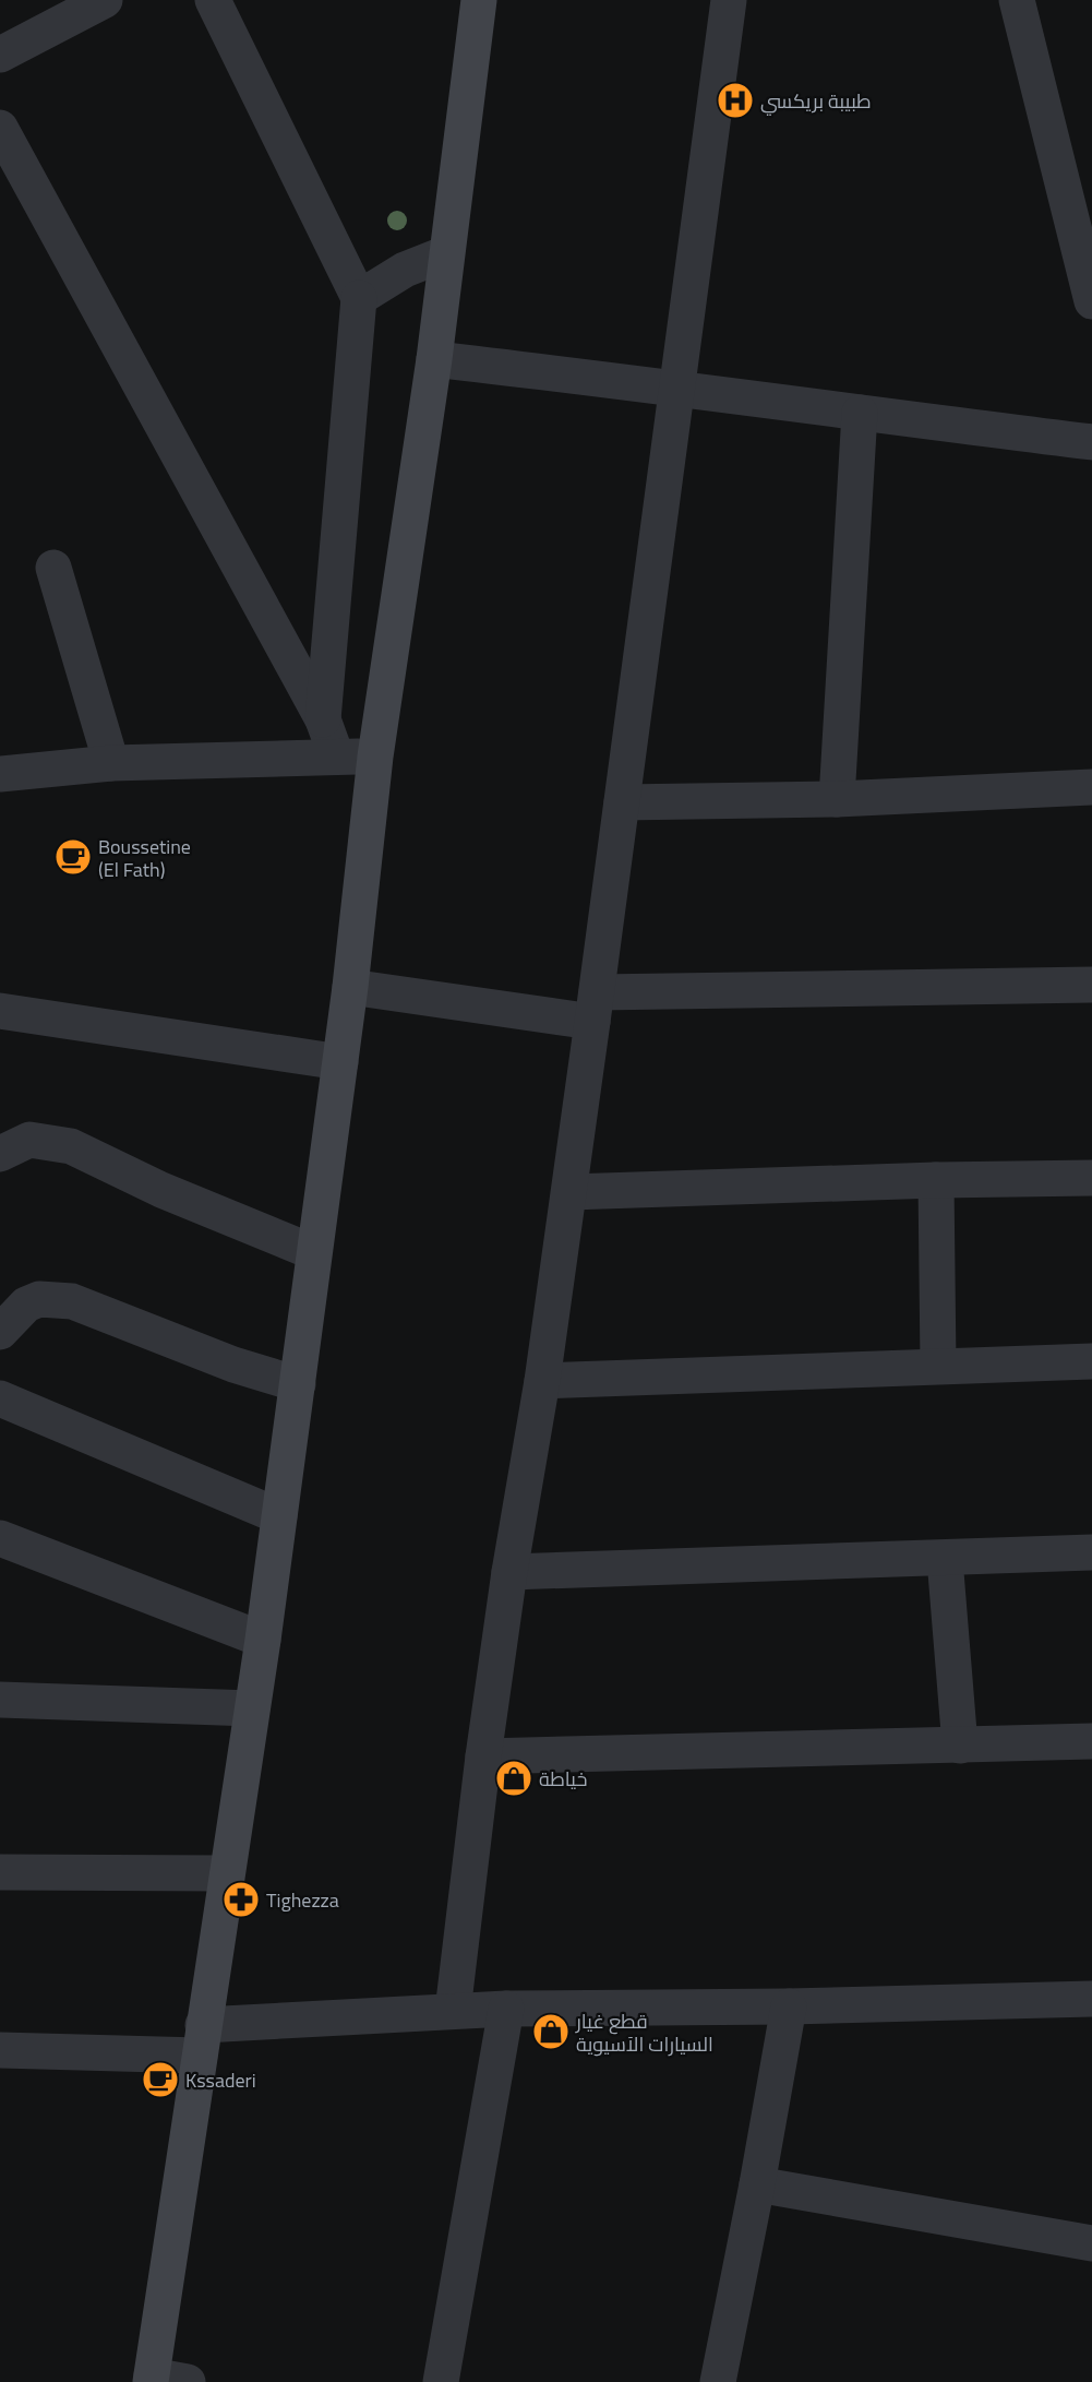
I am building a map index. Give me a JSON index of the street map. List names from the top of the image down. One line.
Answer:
{"places":{"hospital":["طبيبة بريكسي"],"cafe":["Boussetine (El Fath)","Kssaderi"],"shop":["خياطة","قطع غيار السيارات الآسيوية"],"pharmacy":["Tighezza"]}}
